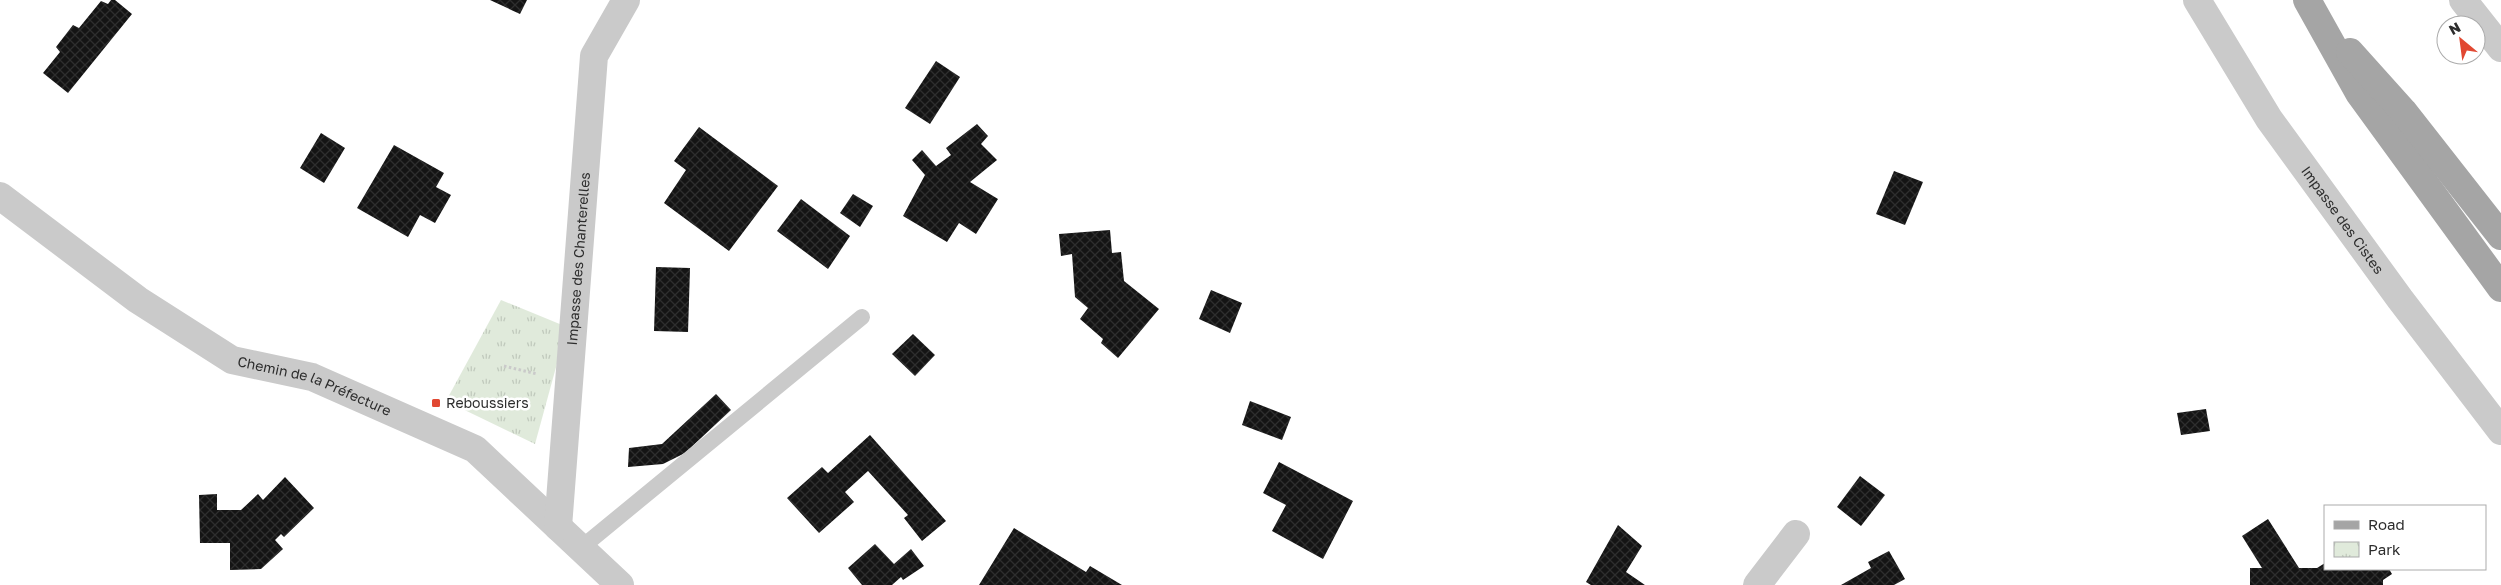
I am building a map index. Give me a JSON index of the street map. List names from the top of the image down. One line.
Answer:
{"streets":{"street":["Impasse des Cistes","Impasse des Chanterelles","Chemin de la Préfecture"]},"crossings":[["Impasse des Chanterelles","Chemin de la Préfecture"]],"places":{"transit":["Reboussiers"]},"legend":["Road","Park"],"north":"top left"}
